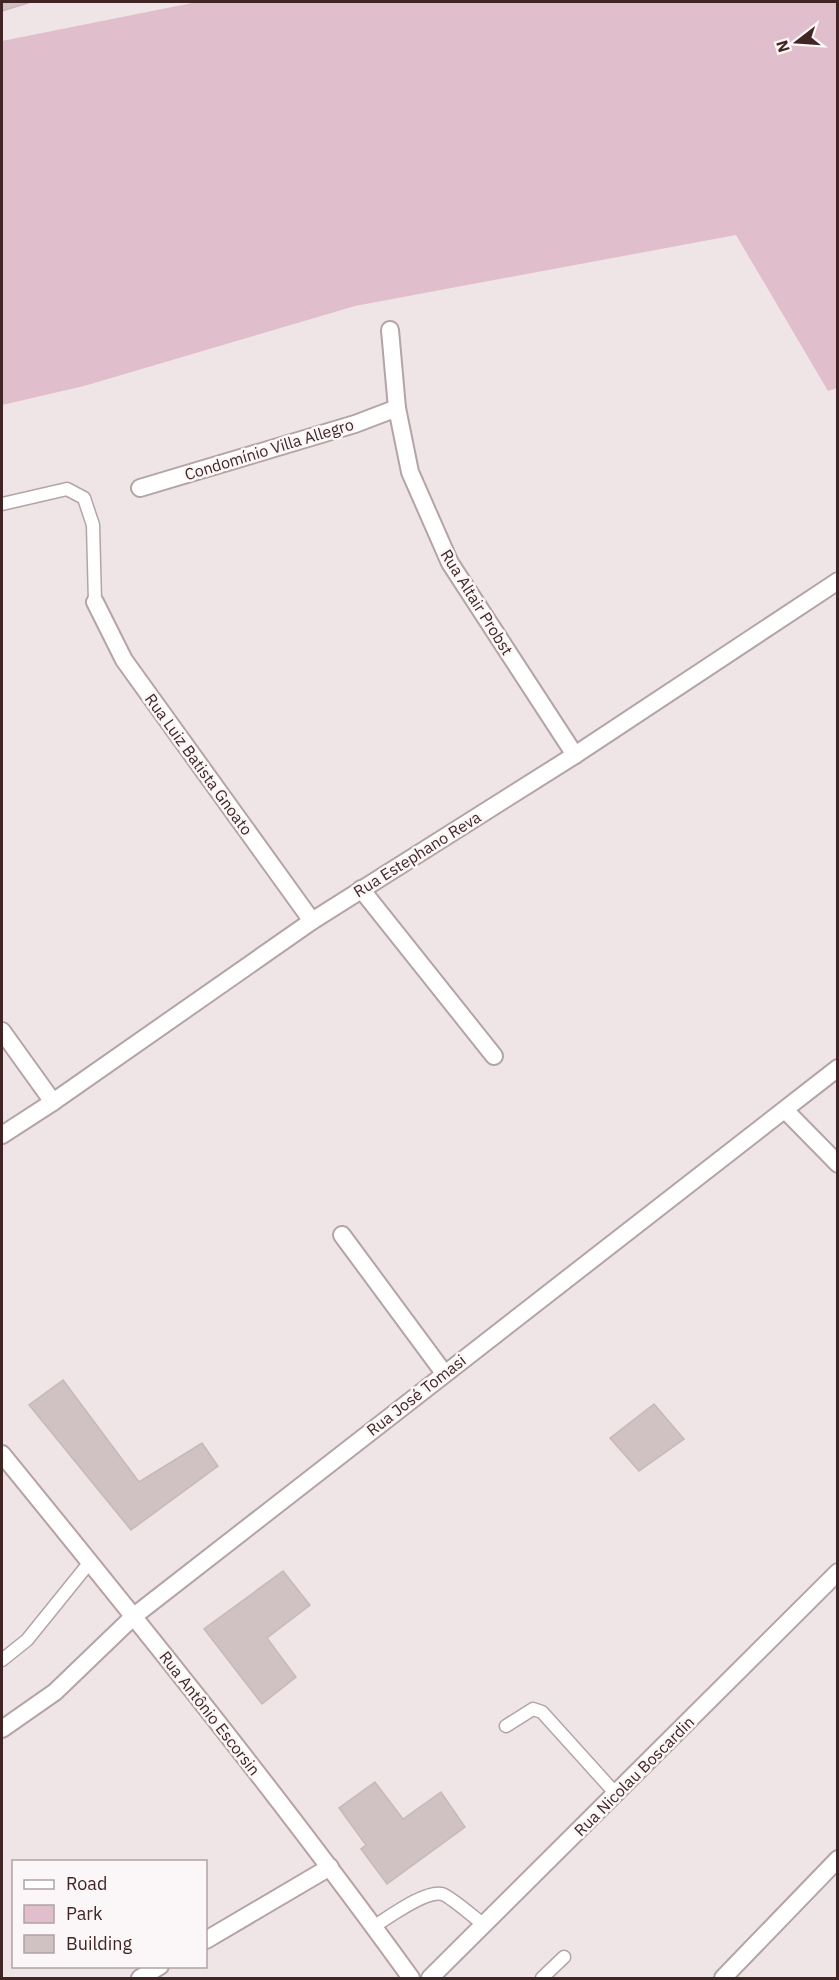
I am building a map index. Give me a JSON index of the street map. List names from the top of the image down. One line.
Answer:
{"streets":{"street":["Condomínio Villa Allegro","Rua Altair Probst","Rua Luiz Batista Gnoato","Rua Estephano Reva","Rua José Tomasi","Rua Antônio Escorsin","Rua Nicolau Boscardin"]},"crossings":[["Condomínio Villa Allegro","Rua Altair Probst"],["Rua Altair Probst","Rua Estephano Reva"],["Rua Luiz Batista Gnoato","Rua Estephano Reva"],["Rua José Tomasi","Rua Antônio Escorsin"]],"legend":["Road","Park","Building"],"north":"left"}
